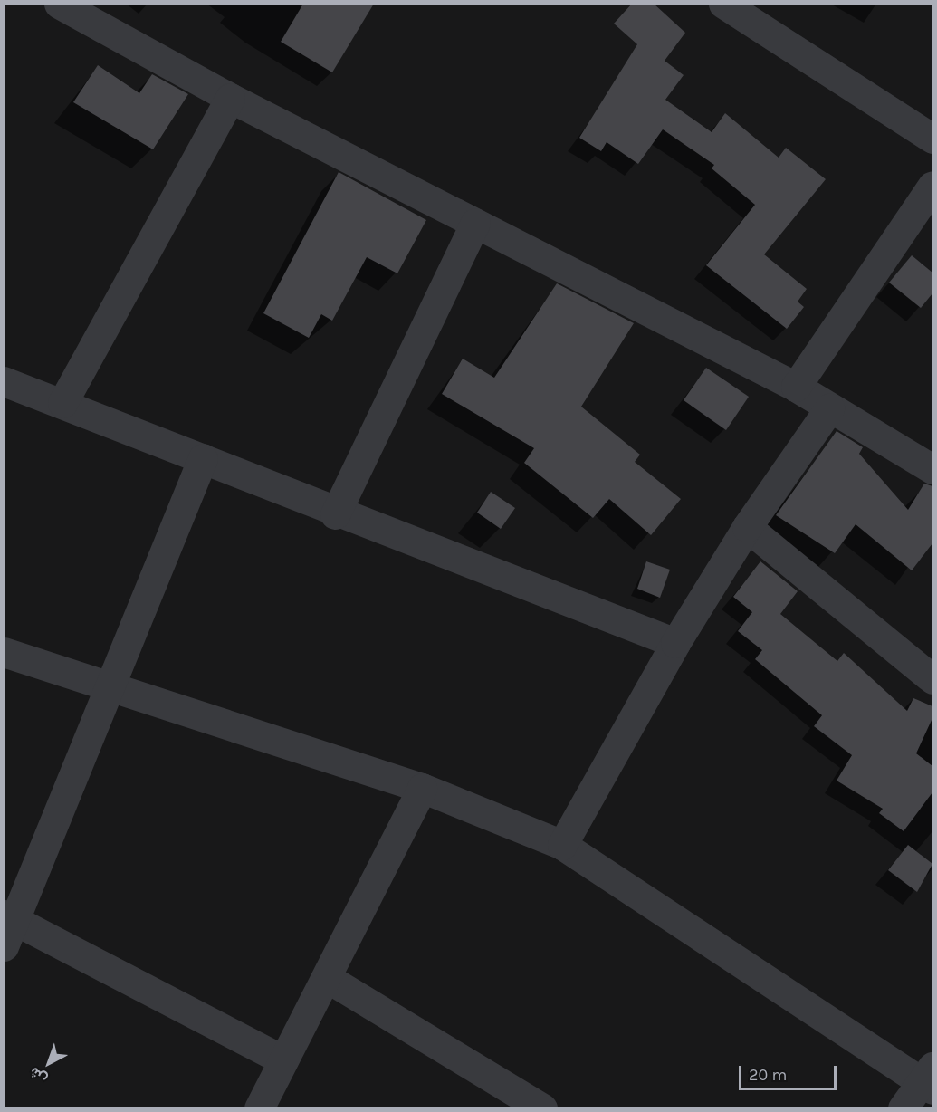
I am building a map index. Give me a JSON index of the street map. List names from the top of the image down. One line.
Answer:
{"scale_bar":"20 m","north":"bottom left"}
